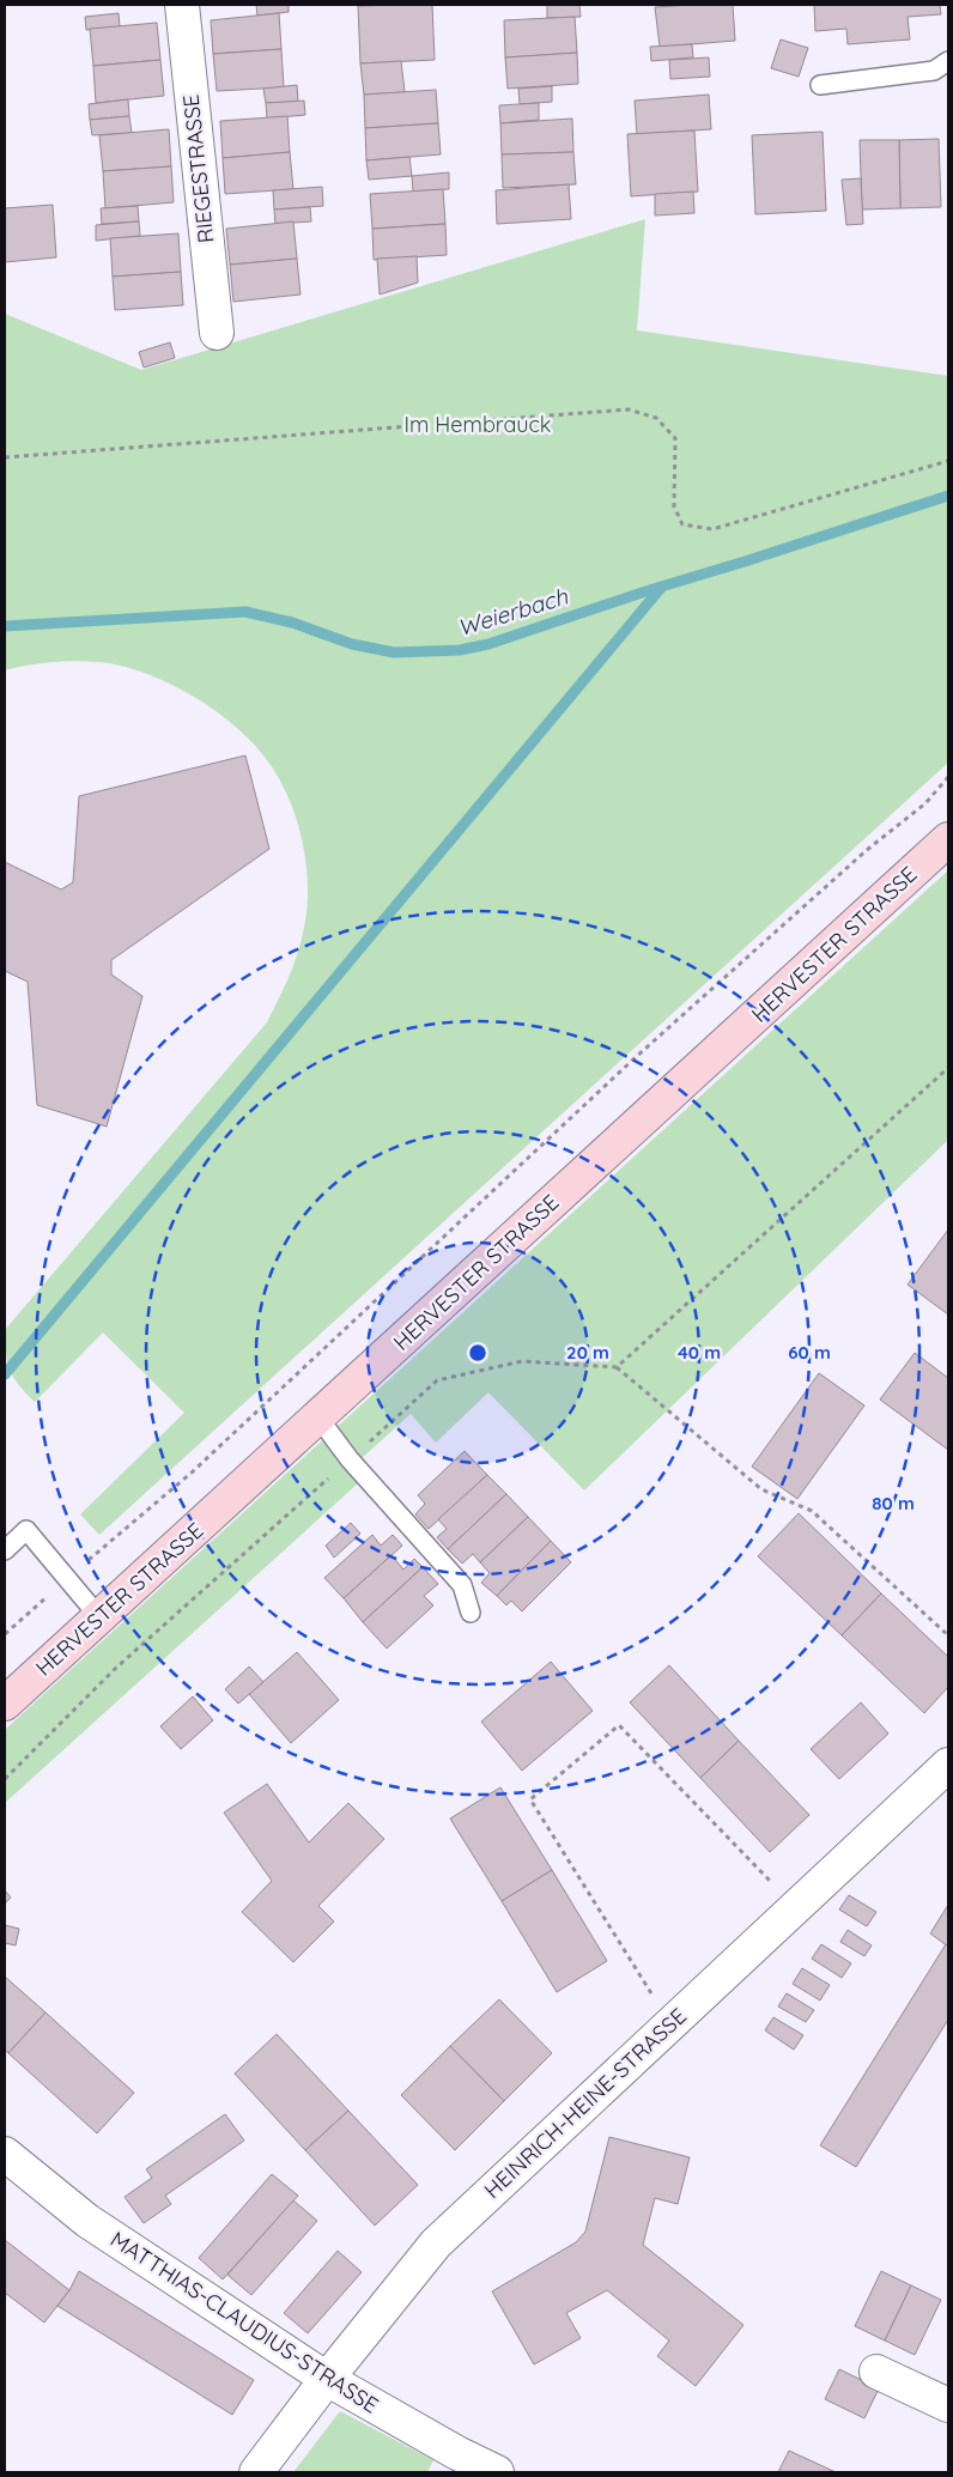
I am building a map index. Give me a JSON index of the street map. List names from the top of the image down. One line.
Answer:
{"streets":{"main road":["HERVESTER STRASSE"],"street":["RIEGESTRASSE","HEINRICH-HEINE-STRASSE","MATTHIAS-CLAUDIUS-STRASSE"]},"crossings":[["HEINRICH-HEINE-STRASSE","MATTHIAS-CLAUDIUS-STRASSE"]],"water":["Weierbach"],"parks":["Im Hembrauck"],"rings":["20 m","40 m","60 m","80 m"]}
